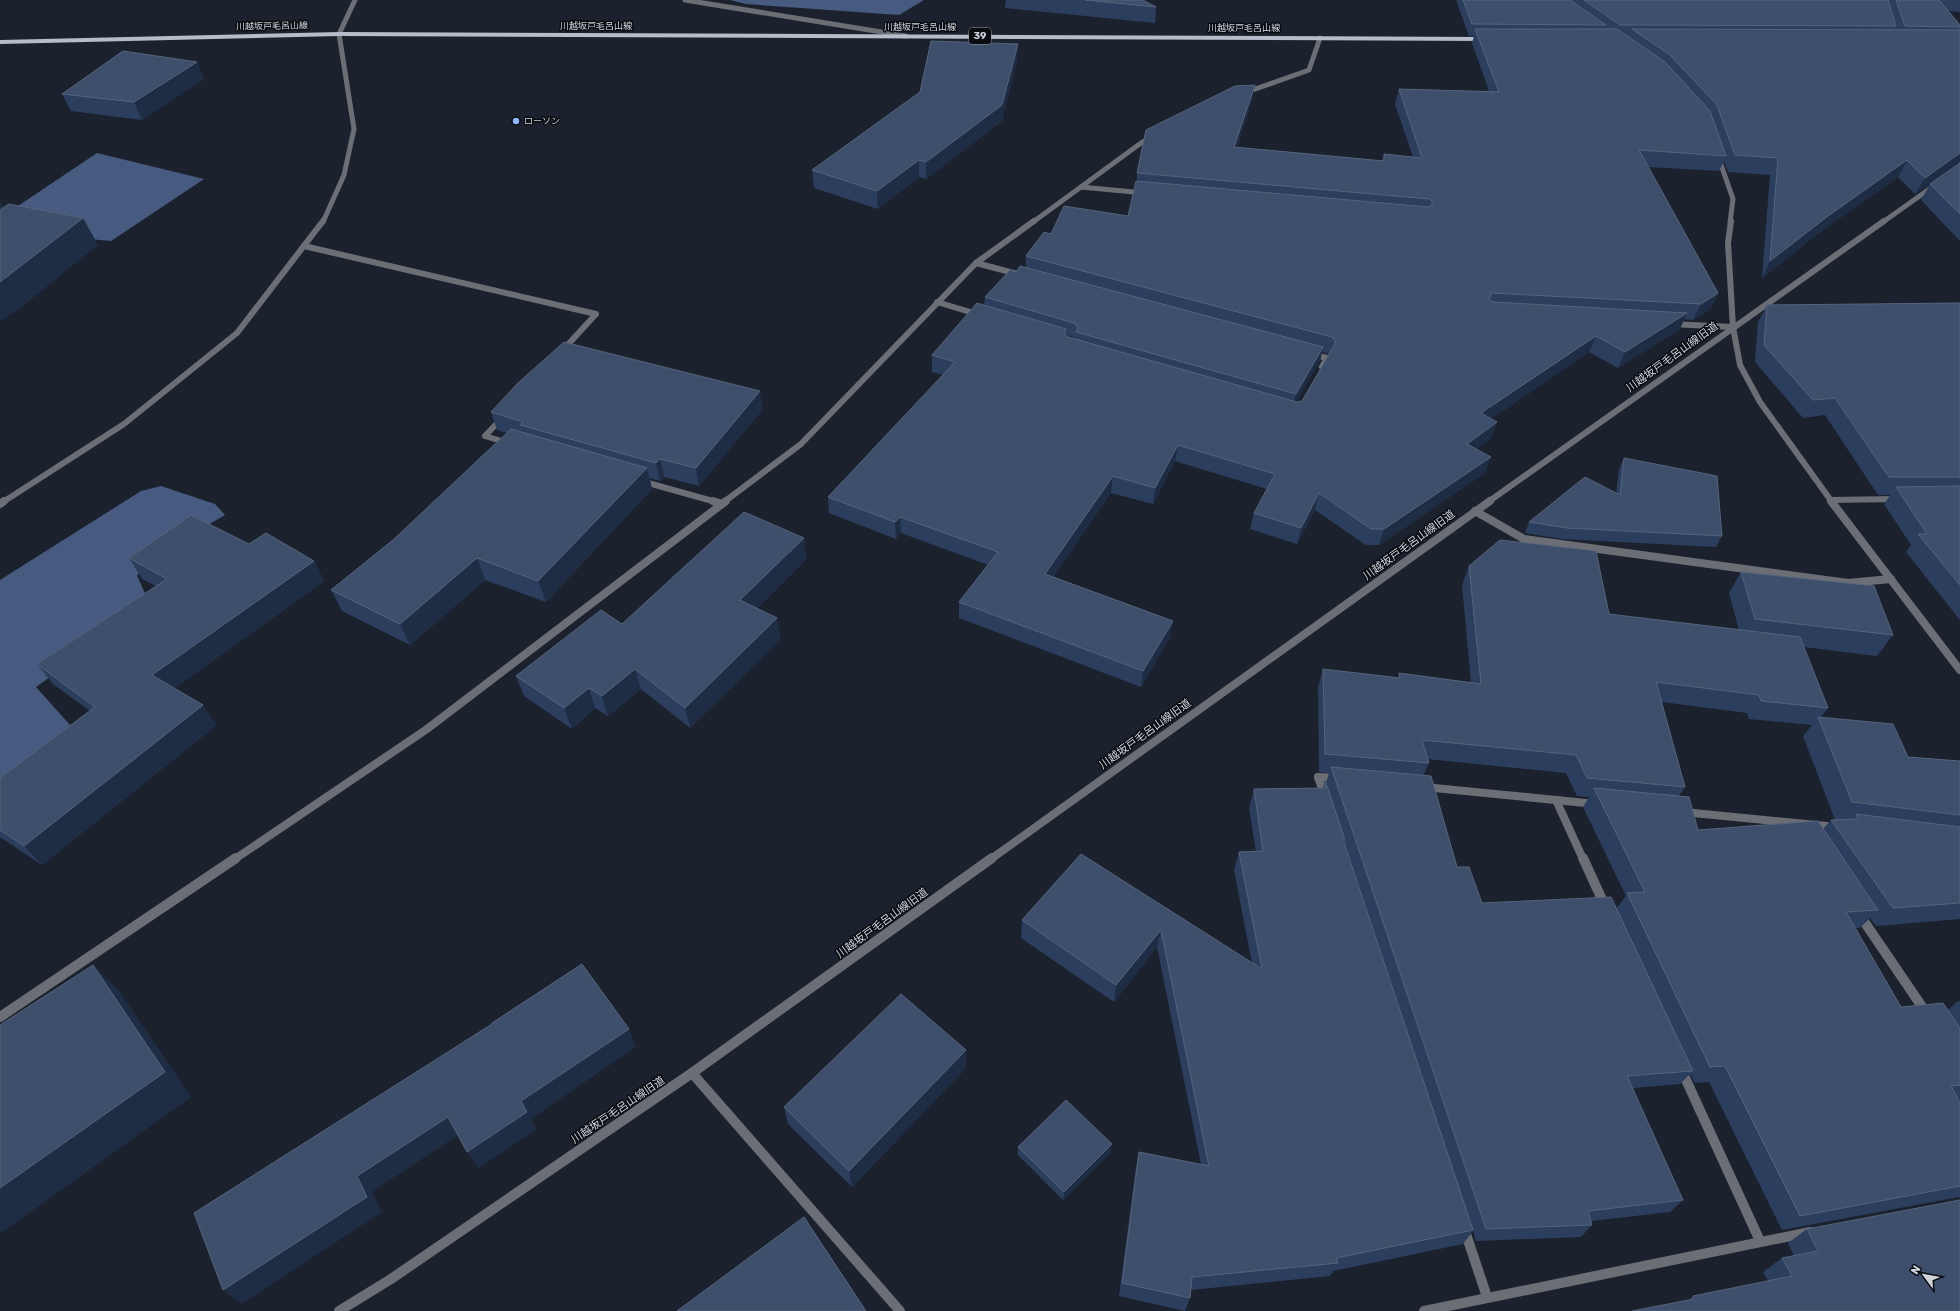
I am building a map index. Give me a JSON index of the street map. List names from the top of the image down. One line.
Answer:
{"streets":{"main road":["川越坂戸毛呂山線","39"],"street":["川越坂戸毛呂山線旧道"]},"places":["ローソン"],"north":"top left"}
